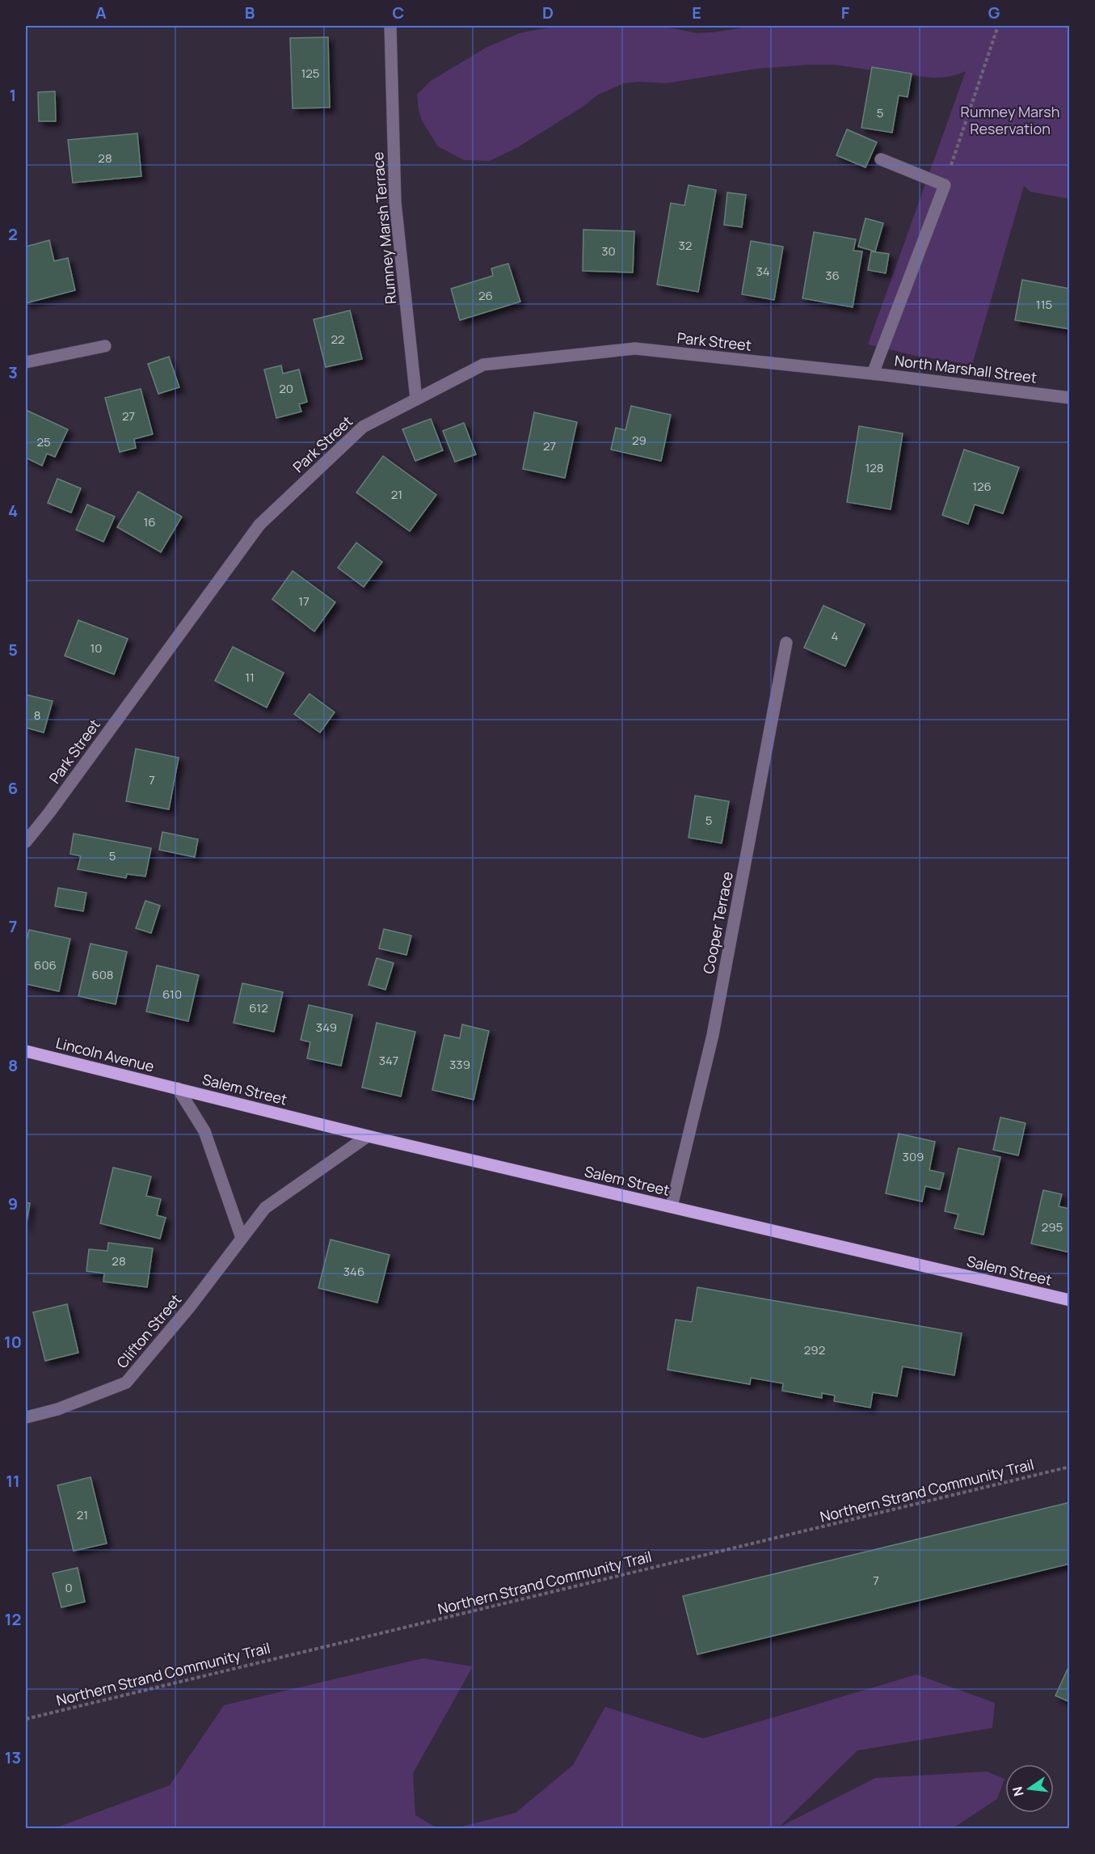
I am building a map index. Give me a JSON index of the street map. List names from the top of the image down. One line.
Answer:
{"streets":{"main road":["Lincoln Avenue","Salem Street"],"street":["Rumney Marsh Terrace","Park Street","North Marshall Street","Cooper Terrace","Clifton Street"],"path":["Northern Strand Community Trail"]},"crossings":[["Rumney Marsh Terrace","Park Street"],["Park Street","North Marshall Street"],["Cooper Terrace","Salem Street"],["Lincoln Avenue","Salem Street"],["Salem Street","Clifton Street"]],"parks":["Rumney Marsh Reservation"],"house_numbers":["125","5","28","32","30","34","36","26","115","22","20","27","29","25","27","128","126","21","16","17","4","10","11","8","7","5","5","606","608","610","612","349","347","339","309","295","28","346","292","21","7","0"],"north":"left","grid":{"columns":["A","B","C","D","E","F","G"],"rows":["1","2","3","4","5","6","7","8","9","10","11","12","13"]}}
